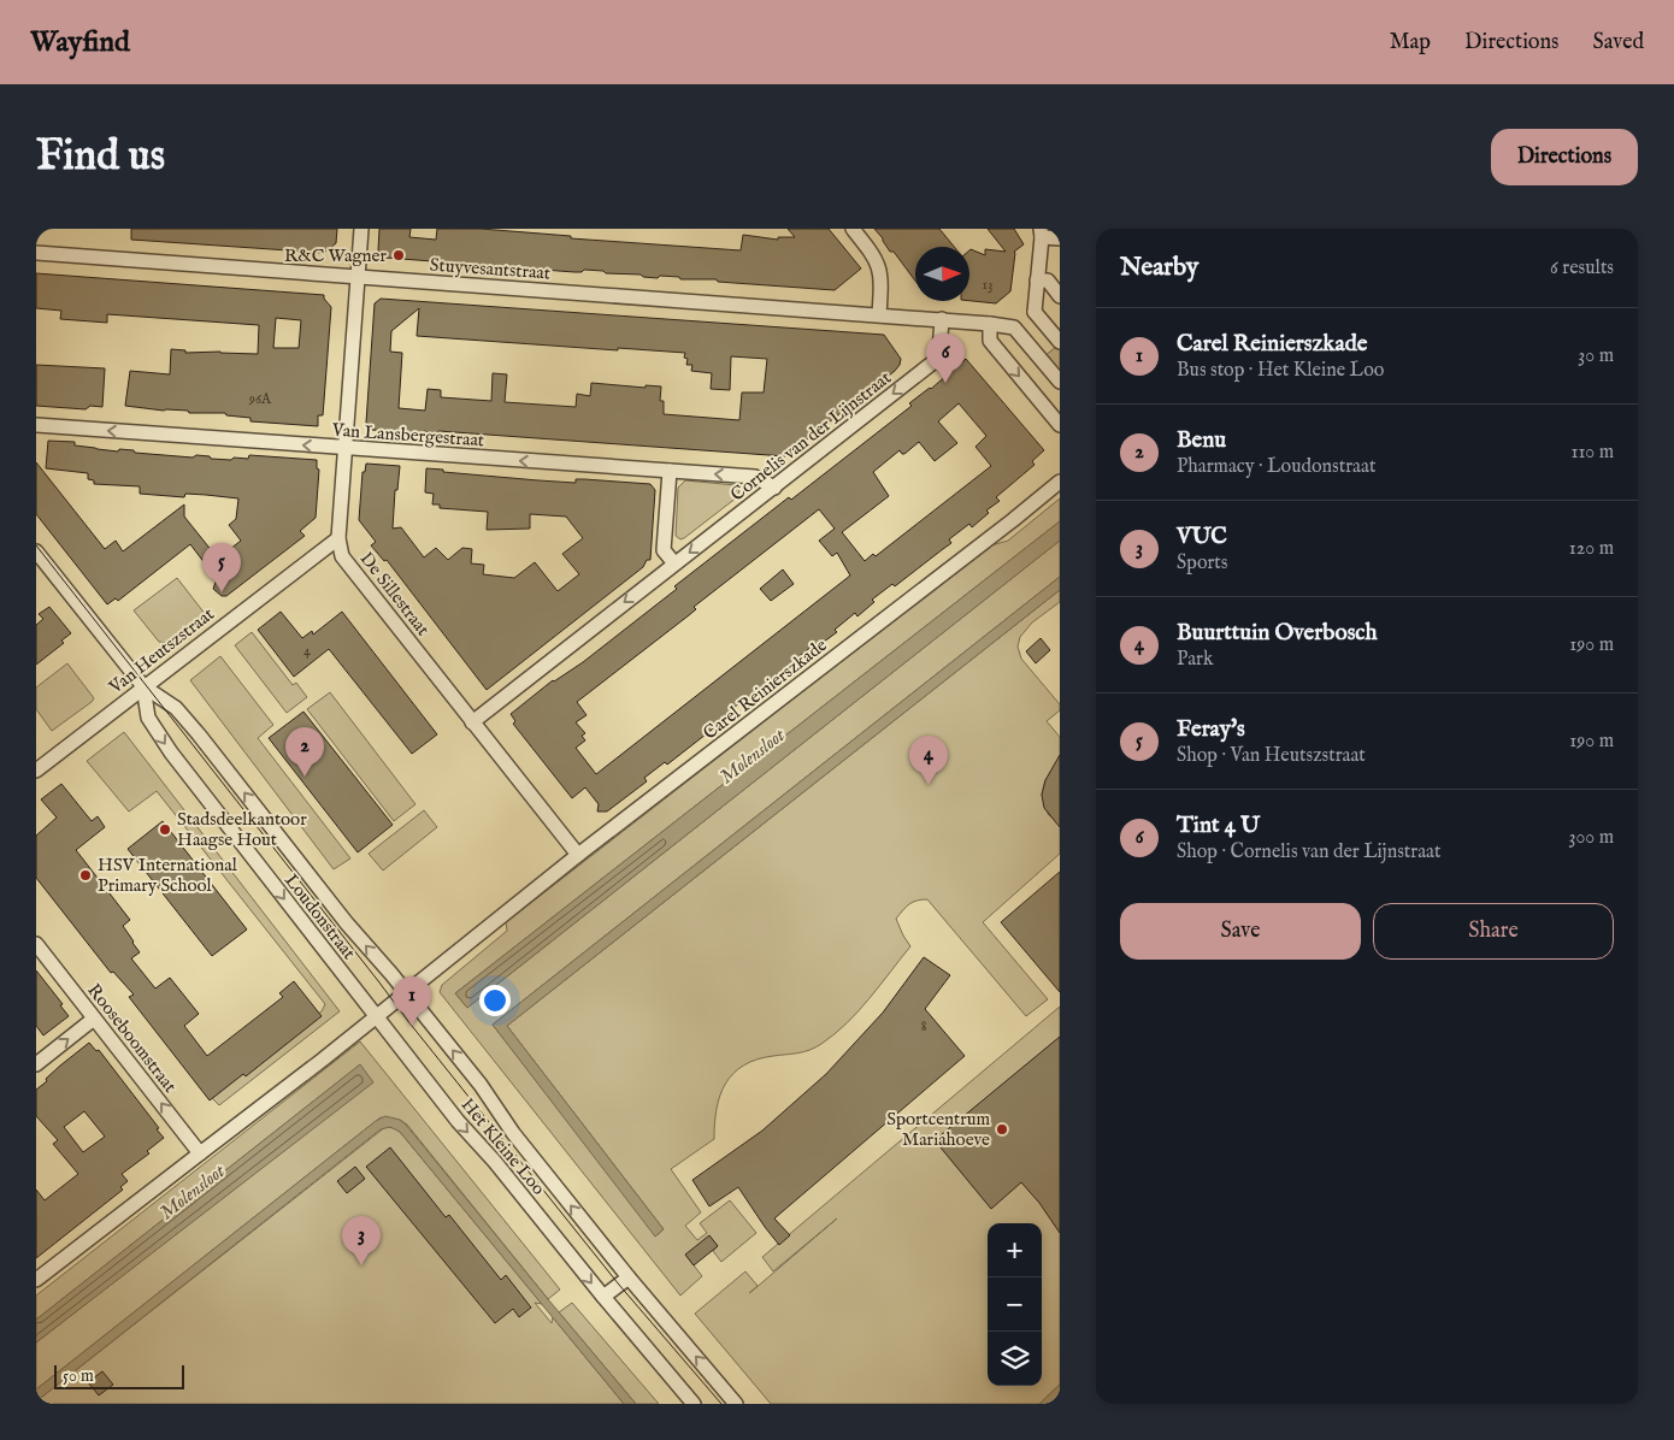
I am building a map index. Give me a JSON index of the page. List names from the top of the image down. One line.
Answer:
{"streets":{"street":["Stuyvesantstraat","Van Lansbergestraat","Cornelis van der Lijnstraat","De Sillestraat","Van Heutszstraat","Carel Reinierszkade","Loudonstraat","Rooseboomstraat","Het Kleine Loo"]},"crossings":[["Stuyvesantstraat","Cornelis van der Lijnstraat"],["Stuyvesantstraat","De Sillestraat"],["Van Lansbergestraat","Cornelis van der Lijnstraat"],["Van Lansbergestraat","De Sillestraat"],["Cornelis van der Lijnstraat","De Sillestraat"],["De Sillestraat","Van Heutszstraat"],["De Sillestraat","Carel Reinierszkade"],["Van Heutszstraat","Loudonstraat"],["Carel Reinierszkade","Loudonstraat"],["Carel Reinierszkade","Rooseboomstraat"],["Carel Reinierszkade","Het Kleine Loo"],["Loudonstraat","Het Kleine Loo"]],"one_way":["Van Lansbergestraat","Cornelis van der Lijnstraat","Rooseboomstraat"],"water":["Molensloot"],"places":["R&C Wagner","Stadsdeelkantoor Haagse Hout","HSV International Primary School","Sportcentrum Mariahoeve"],"house_numbers":["13","96A","4","8"],"scale_bar":"50 m","north":"right","page":{"header":"Wayfind","nav":["Map","Directions","Saved"],"buttons":["Directions",["Save","Share"]],"title":"Find us","heading":["Nearby","6 results"],"list":[{"mark":"1","name":"Carel Reinierszkade","note":"Bus stop · Het Kleine Loo","value":"30 m"},{"mark":"2","name":"Benu","note":"Pharmacy · Loudonstraat","value":"110 m"},{"mark":"3","name":"VUC","note":"Sports","value":"120 m"},{"mark":"4","name":"Buurttuin Overbosch","note":"Park","value":"190 m"},{"mark":"5","name":"Feray's","note":"Shop · Van Heutszstraat","value":"190 m"},{"mark":"6","name":"Tint 4 U","note":"Shop · Cornelis van der Lijnstraat","value":"300 m"}],"pins":["6","5","2","4","1","3"],"map_buttons":["+","−"],"scale":"50 m"}}
